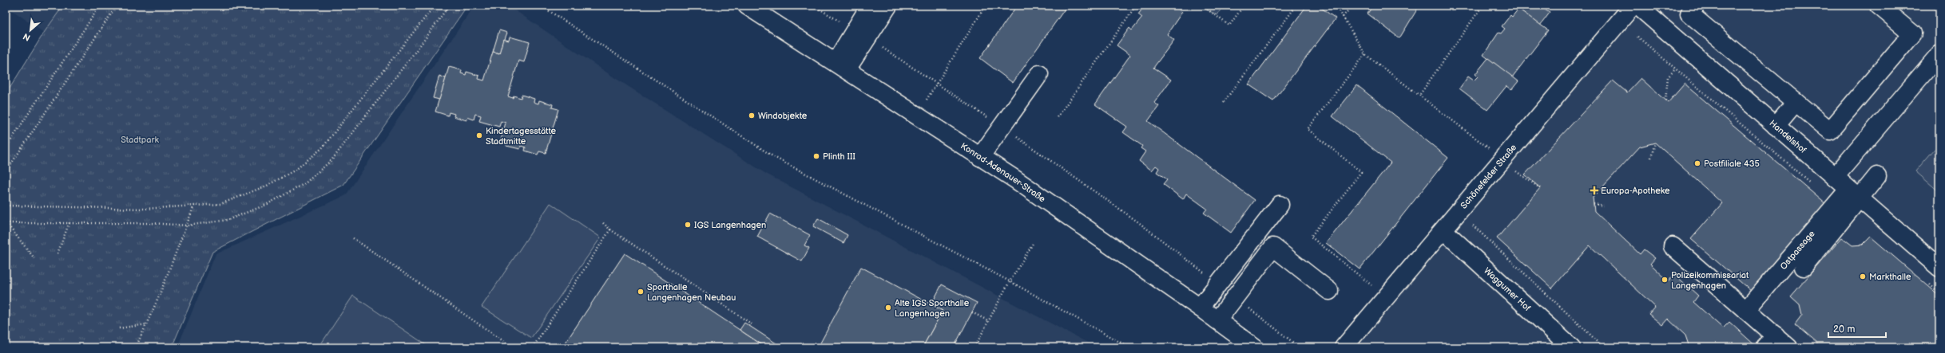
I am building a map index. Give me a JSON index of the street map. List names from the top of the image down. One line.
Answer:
{"streets":{"street":["Handelshof","Konrad-Adenauer-Straße","Schönefelder Straße","Ostpassage","Waggumer Hof"]},"crossings":[["Handelshof","Ostpassage"],["Schönefelder Straße","Waggumer Hof"]],"parks":["Stadtpark"],"places":{"other":["Windobjekte","Kindertagesstätte Stadtmitte","Plinth III","Postfiliale 435","IGS Langenhagen","Markthalle","Polizeikommissariat Langenhagen","Sporthalle Langenhagen Neubau","Alte IGS Sporthalle Langenhagen"],"health":["Europa-Apotheke"]},"scale_bar":"20 m","north":"bottom left"}
